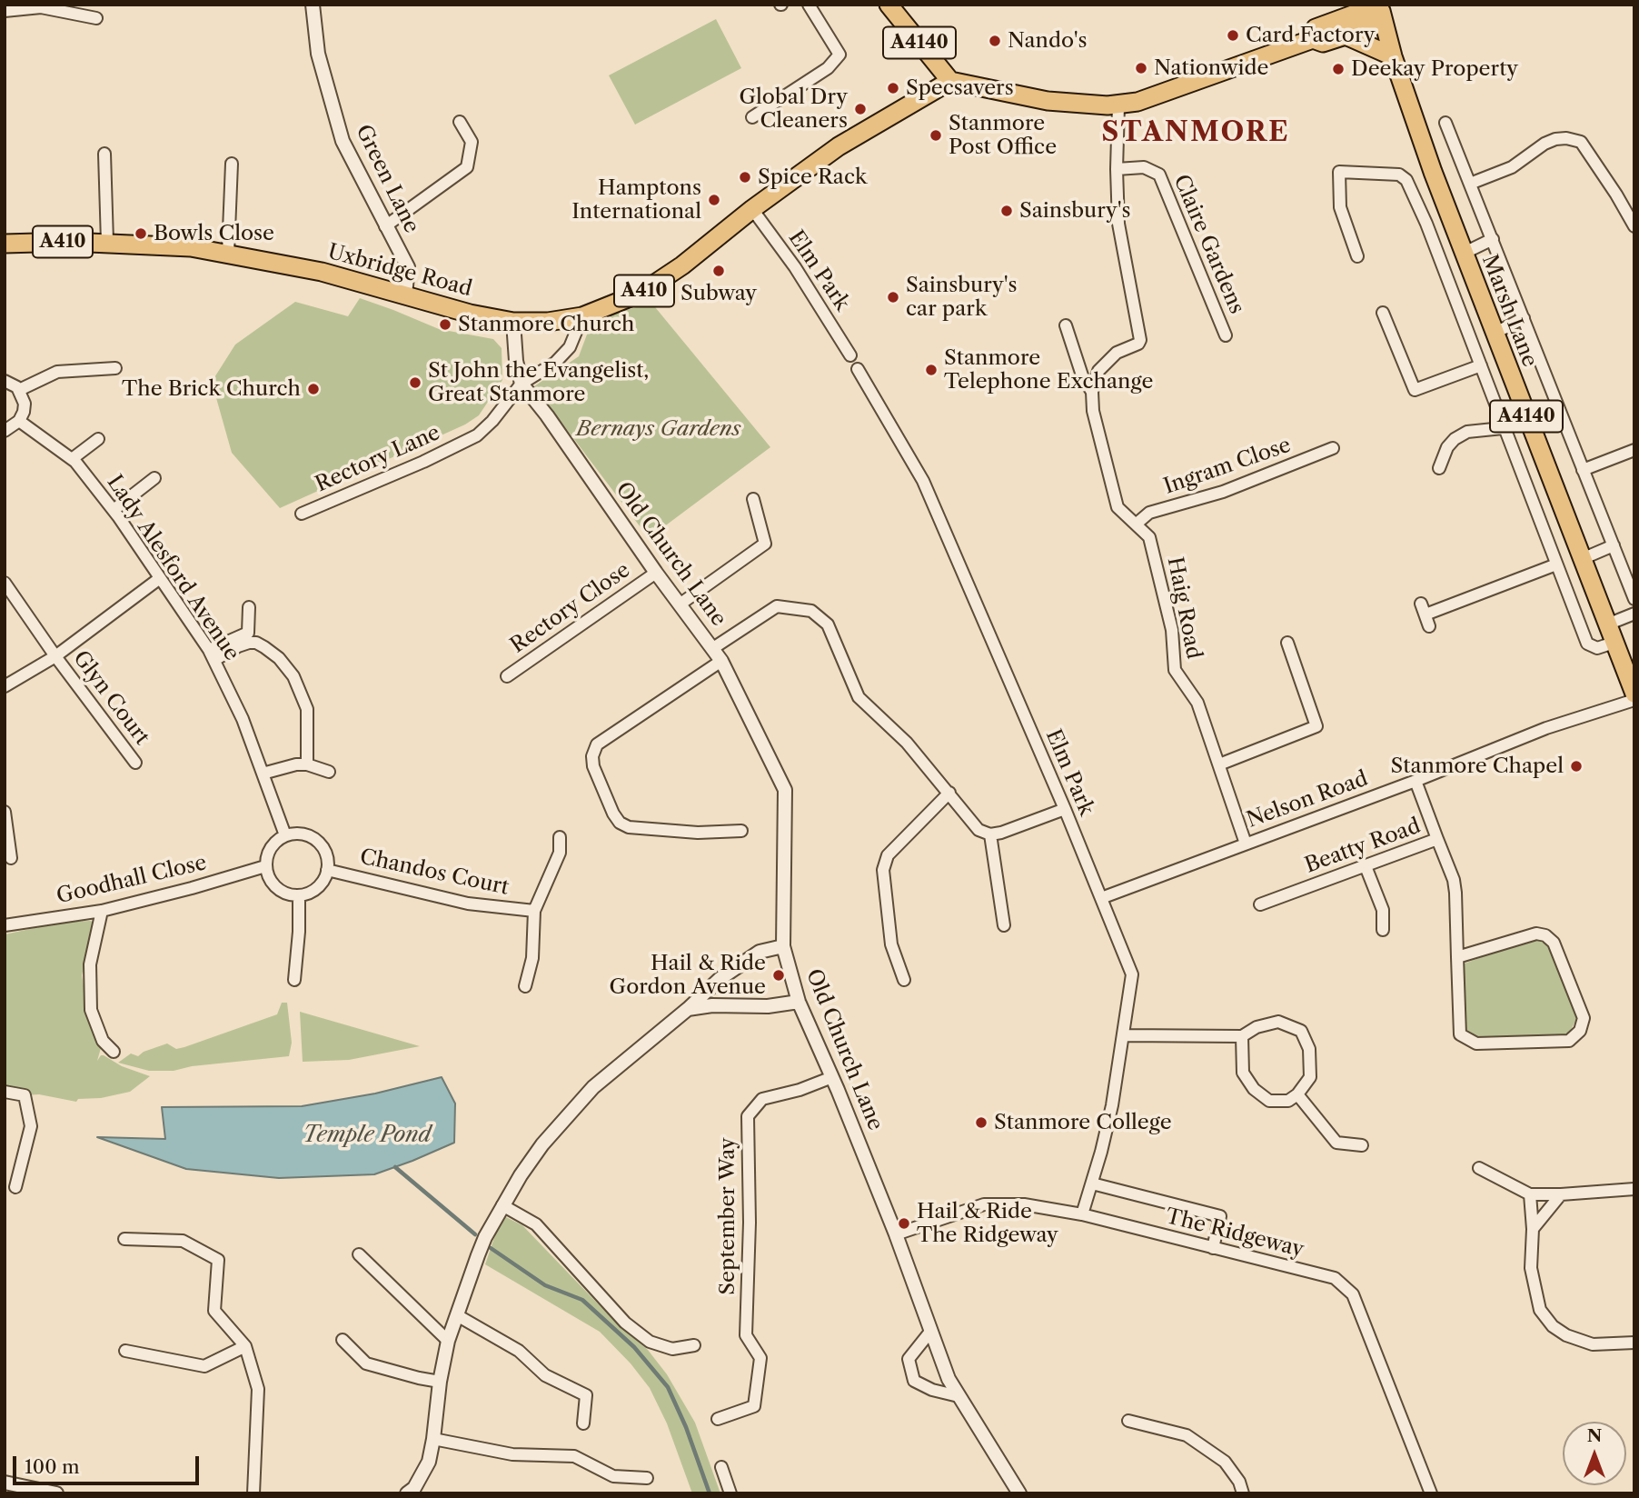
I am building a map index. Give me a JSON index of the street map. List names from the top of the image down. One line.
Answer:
{"streets":{"main road":["A4140","A410","Uxbridge Road","Marsh Lane"],"street":["Green Lane","Claire Gardens","Elm Park","Rectory Lane","Ingram Close","Old Church Lane","Lady Alesford Avenue","Rectory Close","Haig Road","Glyn Court","Nelson Road","Beatty Road","Chandos Court","Goodhall Close","September Way","The Ridgeway"]},"crossings":[["A4140","A410"],["Green Lane","Uxbridge Road"],["A410","Uxbridge Road"],["A410","Elm Park"],["Uxbridge Road","Elm Park"],["Uxbridge Road","Old Church Lane"],["Elm Park","Nelson Road"],["Elm Park","The Ridgeway"],["Rectory Lane","Old Church Lane"],["Ingram Close","Haig Road"],["Old Church Lane","Rectory Close"],["Old Church Lane","September Way"],["Old Church Lane","The Ridgeway"],["Lady Alesford Avenue","Chandos Court"],["Lady Alesford Avenue","Goodhall Close"],["Haig Road","Nelson Road"],["Chandos Court","Goodhall Close"]],"districts":["STANMORE"],"water":["Temple Pond"],"parks":["Bernays Gardens"],"places":["Card Factory","Nando's","Nationwide","Deekay Property","Specsavers","Global Dry Cleaners","Stanmore Post Office","Spice Rack","Hamptons International","Sainsbury's","Bowls Close","Subway","Sainsbury's car park","Stanmore Church","Stanmore Telephone Exchange","St John the Evangelist, Great Stanmore","The Brick Church","Stanmore Chapel","Hail & Ride Gordon Avenue","Stanmore College","Hail & Ride The Ridgeway"],"scale_bar":"100 m","north":"top"}
